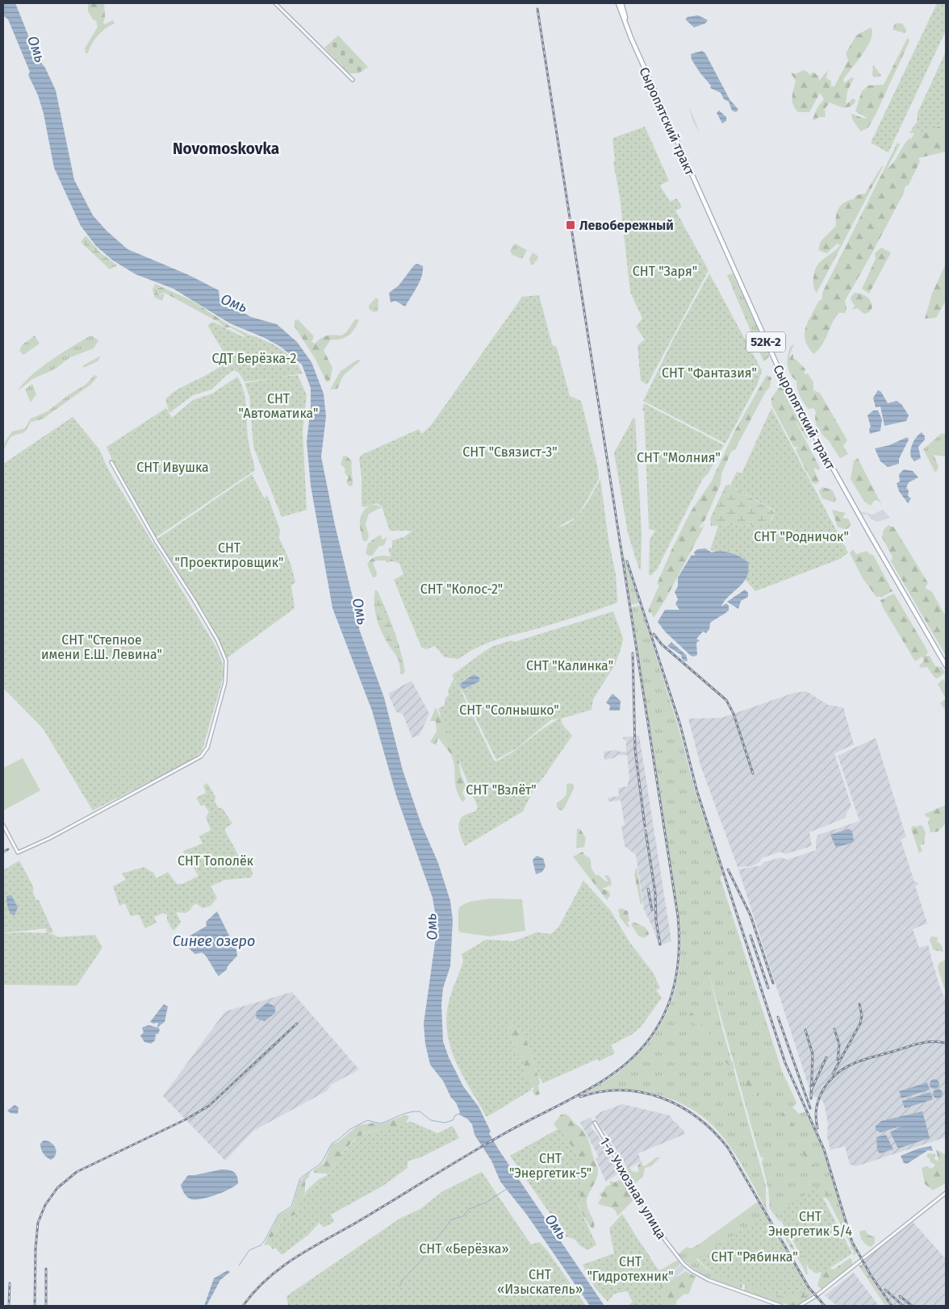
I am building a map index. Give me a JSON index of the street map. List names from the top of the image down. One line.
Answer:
{"streets":{"main road":["Сыропятский тракт","52К-2"],"street":["1-я Учхозная улица"]},"districts":["Novomoskovka"],"water":["Омь","Синее озеро"],"parks":["СНТ \"Заря\"","СДТ Берёзка-2","СНТ \"Фантазия\"","СНТ \"Автоматика\"","СНТ \"Связист-3\"","СНТ \"Молния\"","СНТ Ивушка","СНТ \"Родничок\"","СНТ \"Проектировщик\"","СНТ \"Колос-2\"","СНТ \"Степное имени Е.Ш. Левина\"","СНТ \"Калинка\"","СНТ \"Солнышко\"","СНТ \"Взлёт\"","СНТ Тополёк","СНТ \"Энергетик-5\"","СНТ Энергетик 5/4","СНТ «Берёзка»","СНТ \"Рябинка\"","СНТ \"Гидротехник\"","СНТ «Изыскатель»"],"places":{"transit":["Левобережный"]}}
